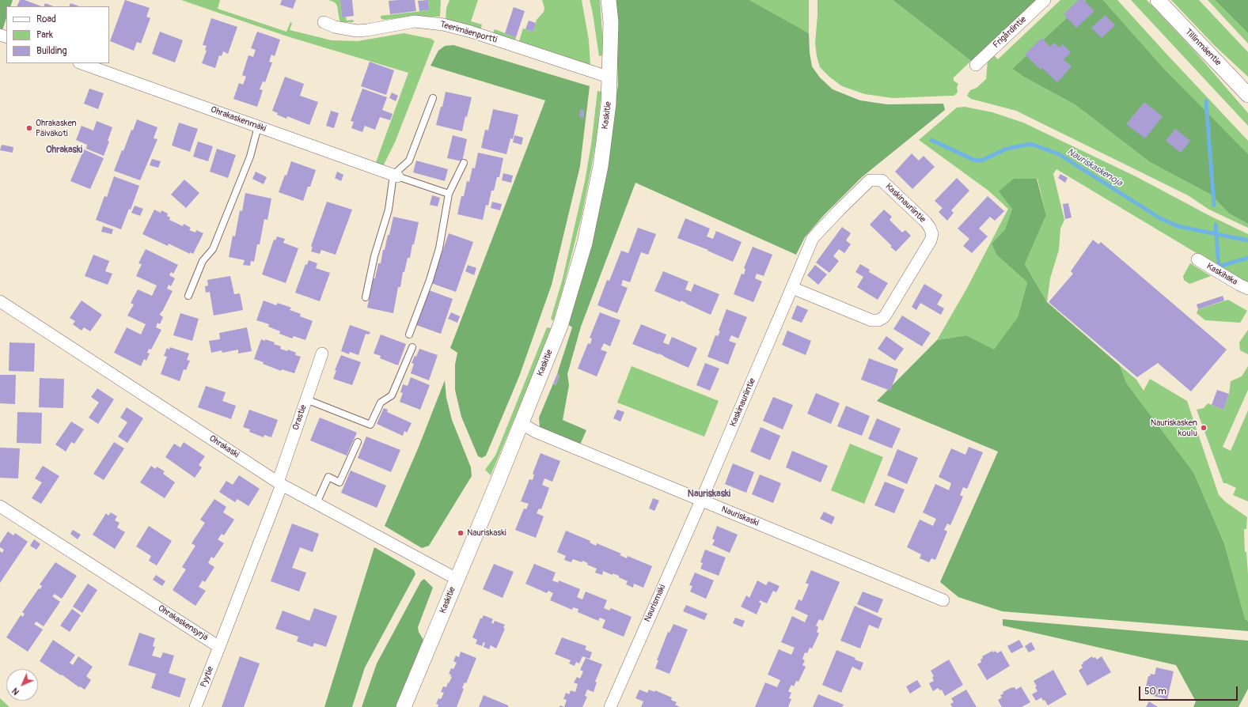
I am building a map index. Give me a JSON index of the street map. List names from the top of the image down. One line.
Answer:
{"streets":{"street":["Teerimäenportti","Frigårdintie","Tillinmäentie","Kaskitie","Ohrakaskenmäki","Kaskinauriintie","Kaskihaka","Orastie","Ohrakaski","Nauriskaski","Naurismäki","Ohrakaskensyrjä","Pyytie"]},"crossings":[["Teerimäenportti","Kaskitie"],["Kaskitie","Ohrakaski"],["Kaskitie","Nauriskaski"],["Kaskinauriintie","Nauriskaski"],["Kaskinauriintie","Naurismäki"],["Orastie","Ohrakaski"],["Nauriskaski","Naurismäki"],["Ohrakaskensyrjä","Pyytie"]],"districts":["Ohrakaski","Nauriskaski"],"water":["Nauriskaskenoja"],"places":["Ohrakasken Päiväkoti","Nauriskasken koulu","Nauriskaski"],"legend":["Road","Park","Building"],"scale_bar":"50 m","north":"bottom left"}
